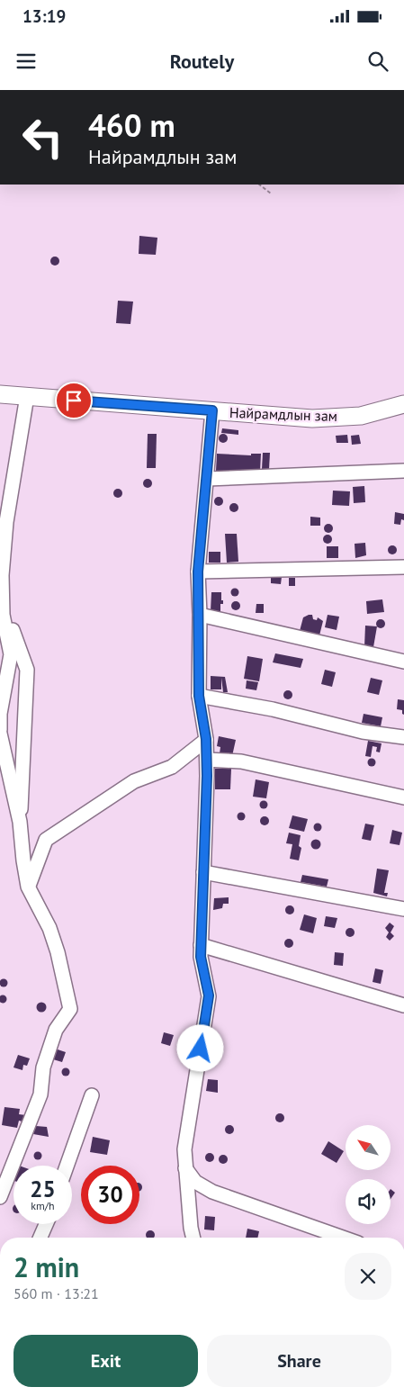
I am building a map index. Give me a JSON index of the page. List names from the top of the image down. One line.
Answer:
{"streets":{"main road":["Найрамдлын зам"]},"north":"top left","page":{"status":"13:19","header":"Routely","turn":["460 m","Найрамдлын зам"],"speed":"25 km/h","limit":"30","heading":["2 min","560 m · 13:21"],"buttons":["Exit","Share"]}}
